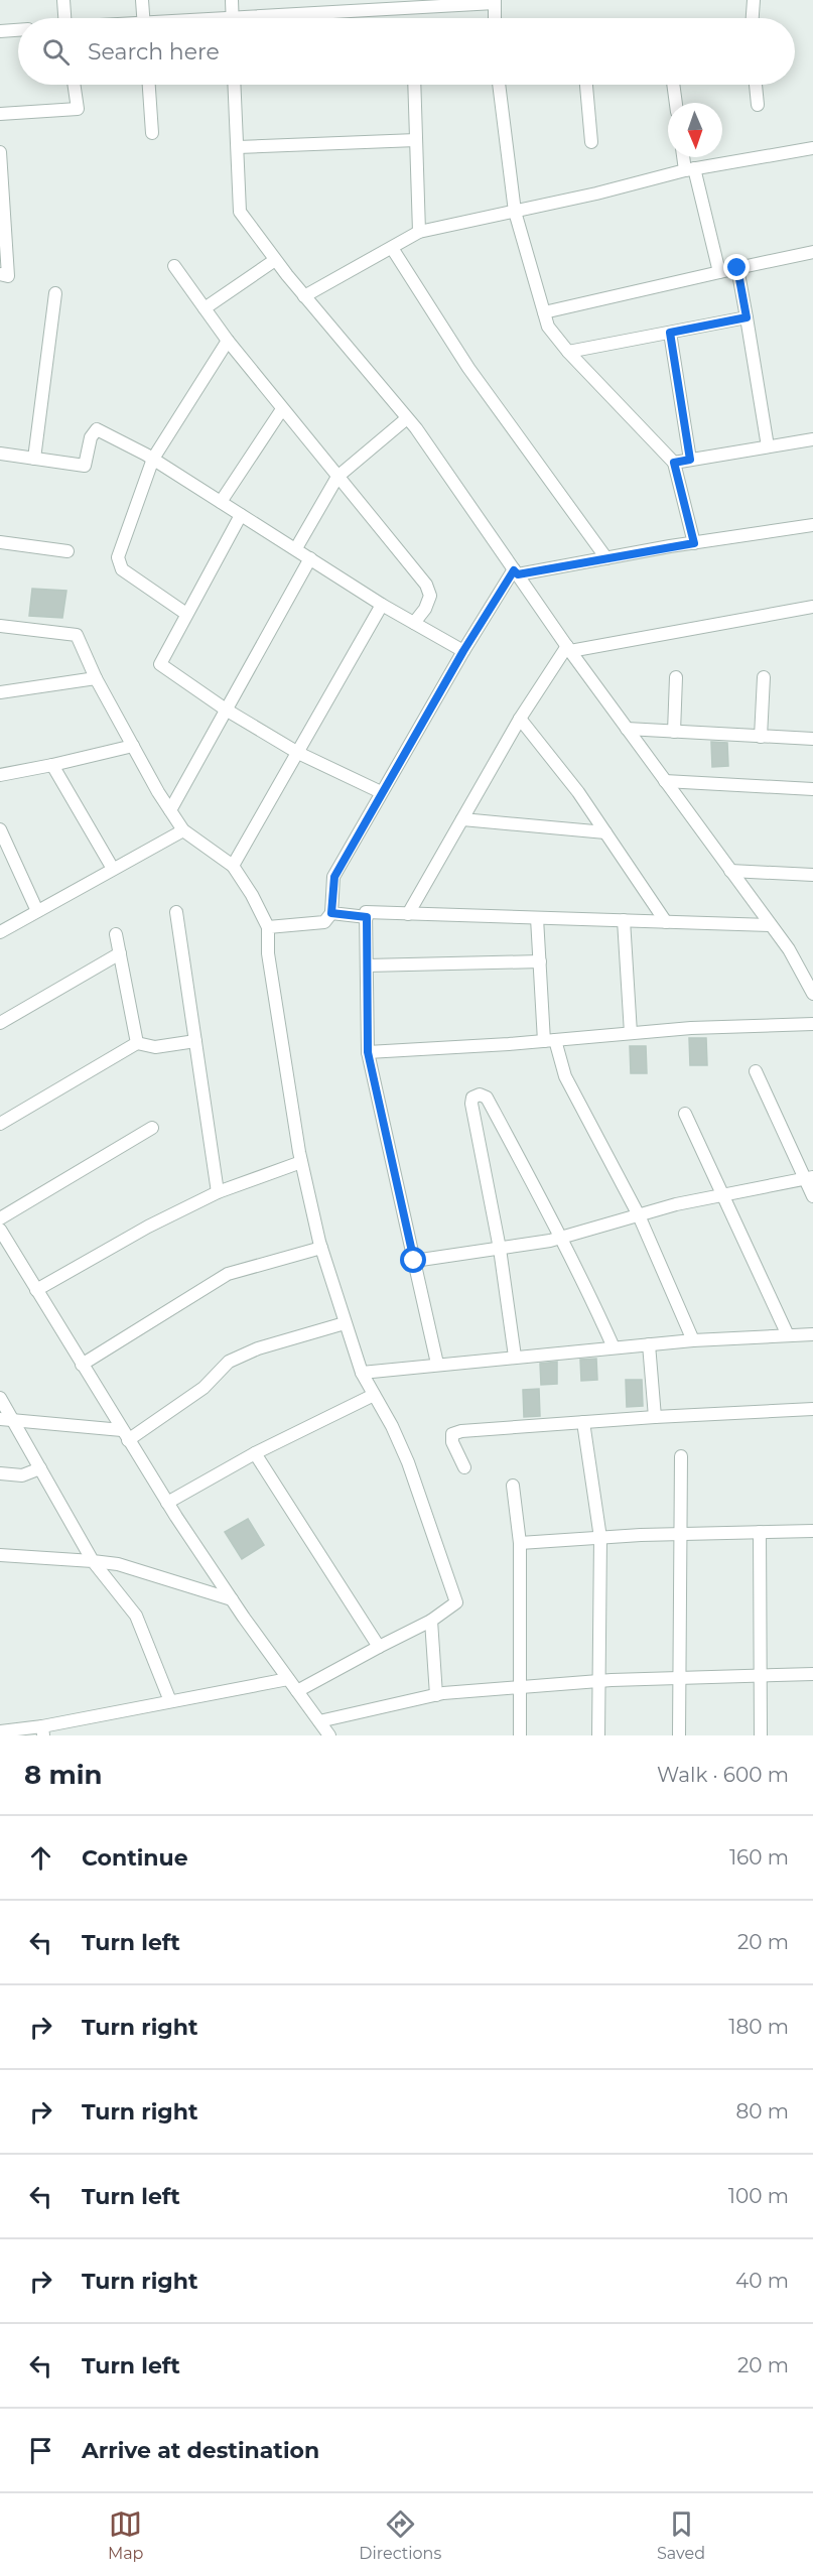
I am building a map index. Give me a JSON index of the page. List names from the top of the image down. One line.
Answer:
{"north":"bottom","page":{"search":"Search here","heading":["8 min","Walk · 600 m"],"list":[["Continue","160 m"],["Turn left","20 m"],["Turn right","180 m"],["Turn right","80 m"],["Turn left","100 m"],["Turn right","40 m"],["Turn left","20 m"],"Arrive at destination"],"nav":["Map","Directions","Saved"]}}
